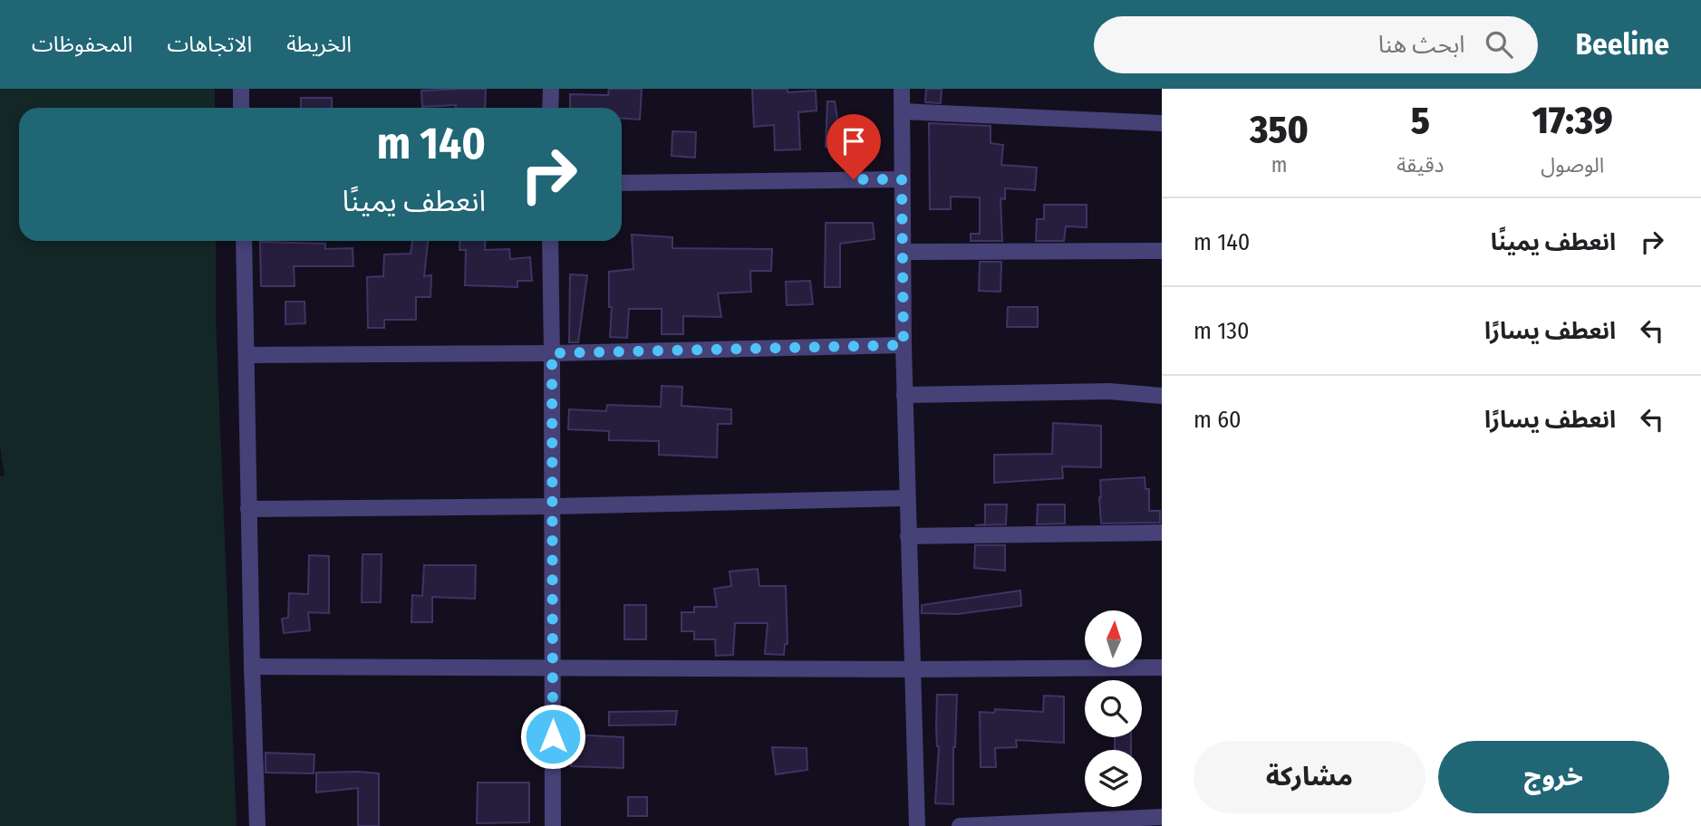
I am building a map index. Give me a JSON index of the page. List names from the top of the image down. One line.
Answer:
{"north":"top","page":{"header":"Beeline","search":"ابحث هنا","nav":["الخريطة","الاتجاهات","المحفوظات"],"eta":["17:39","الوصول","5","دقيقة","350","m"],"turn":["140 m","انعطف يمينًا"],"list":[{"name":"انعطف يمينًا","value":"140 m"},{"name":"انعطف يسارًا","value":"130 m"},{"name":"انعطف يسارًا","value":"60 m"}],"buttons":["خروج","مشاركة"]}}
